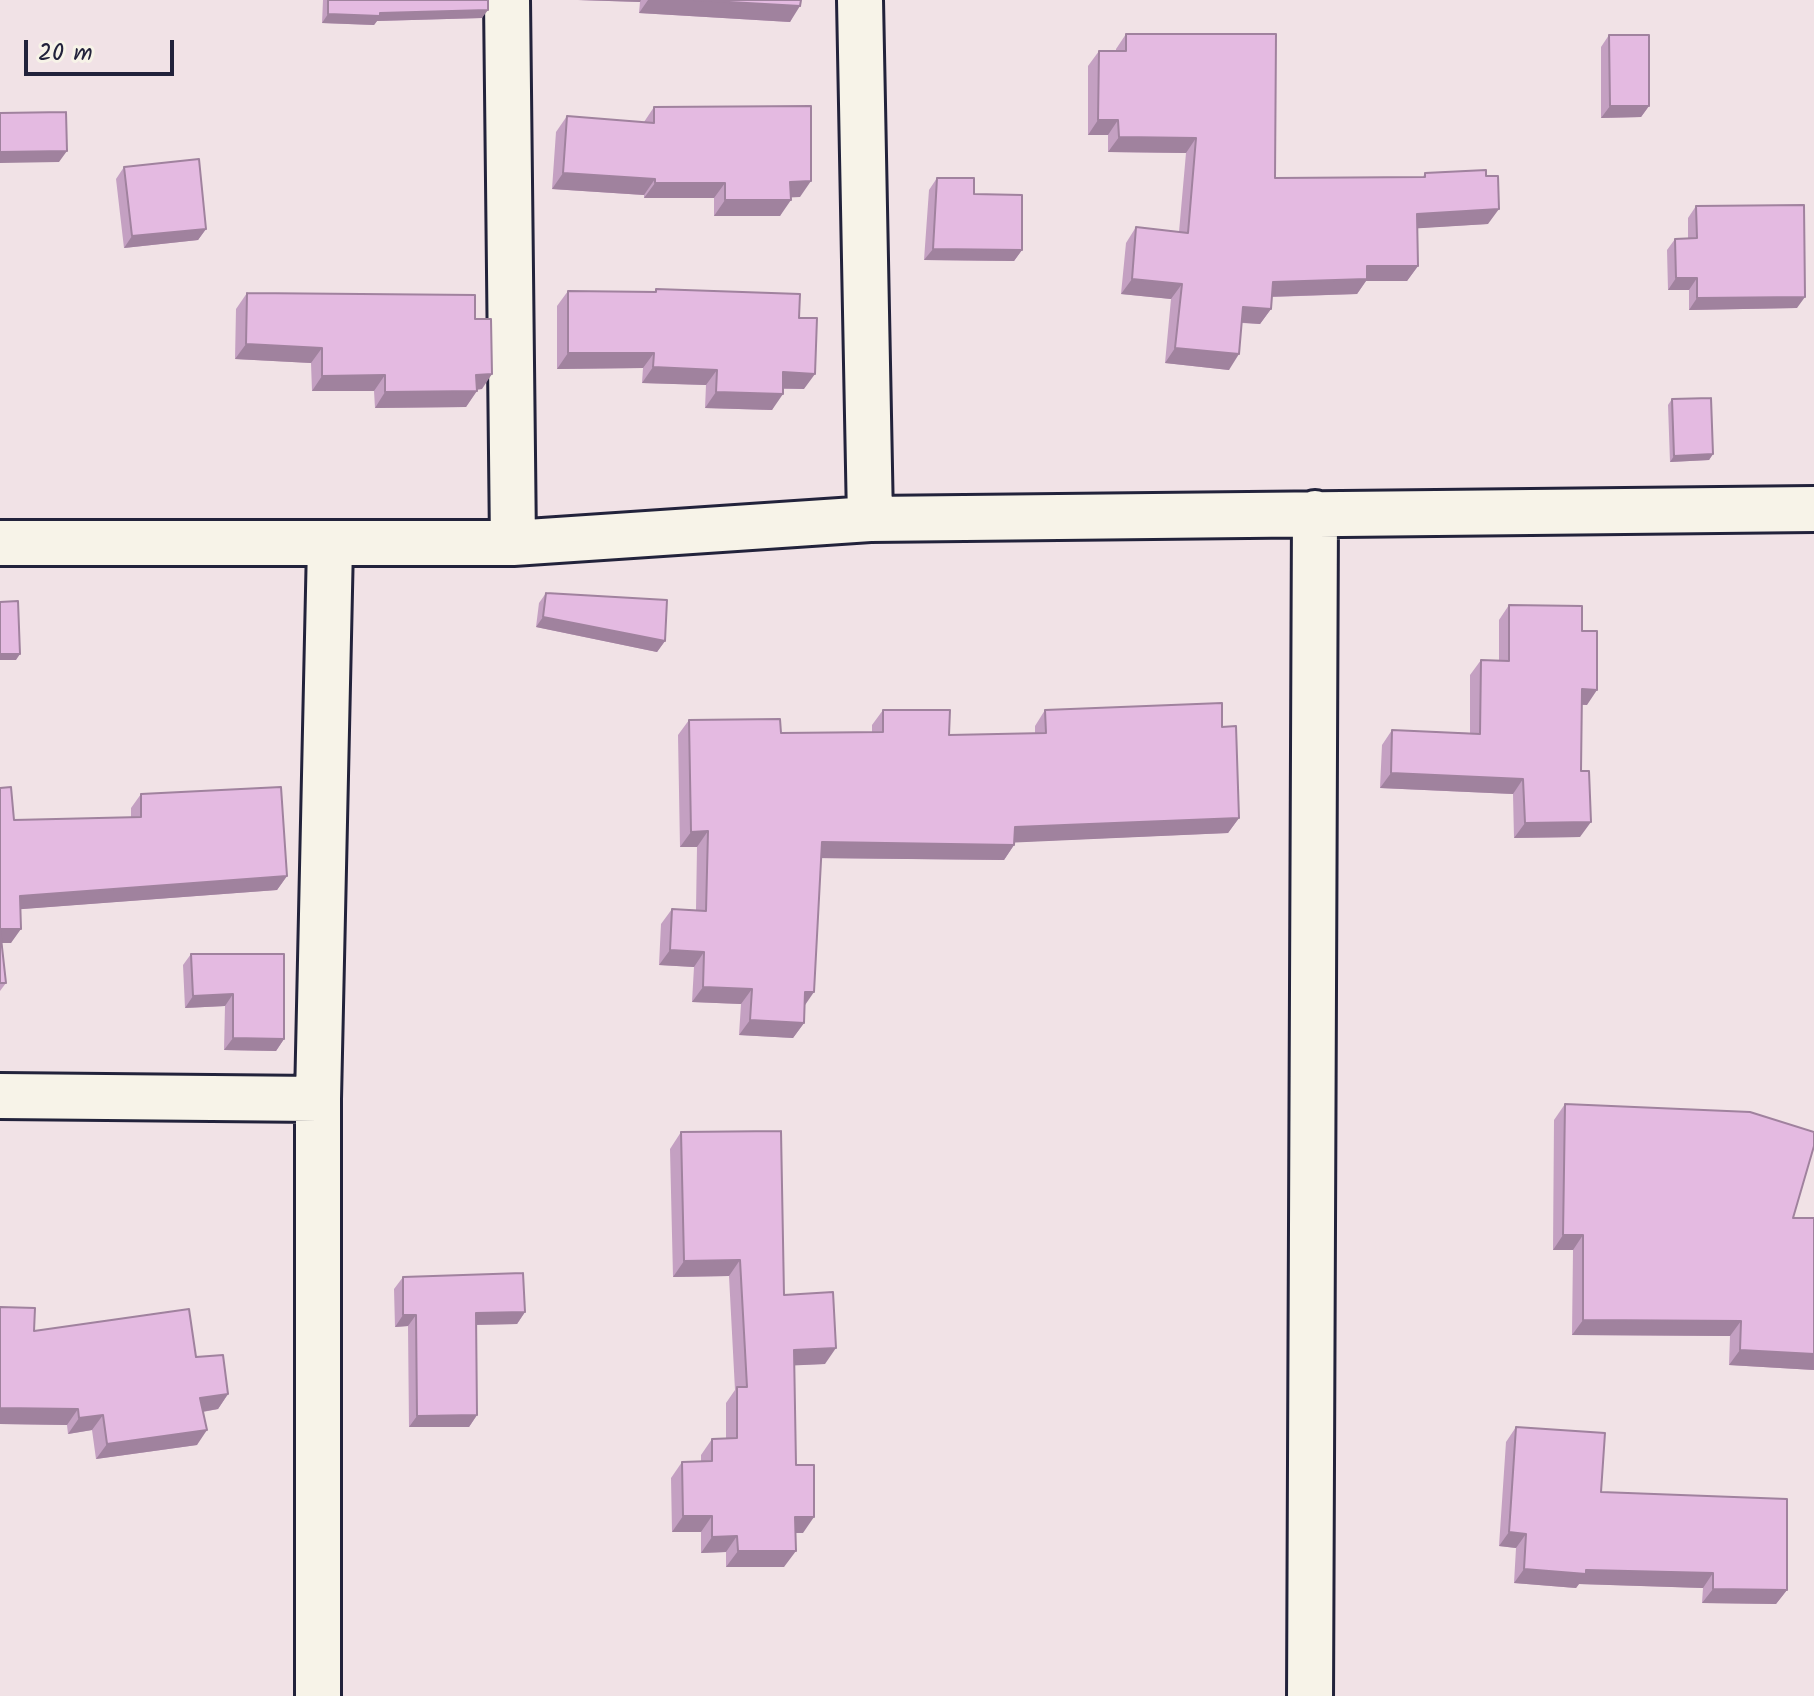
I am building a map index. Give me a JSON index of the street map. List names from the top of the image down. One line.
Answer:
{"scale_bar":"20 m"}
